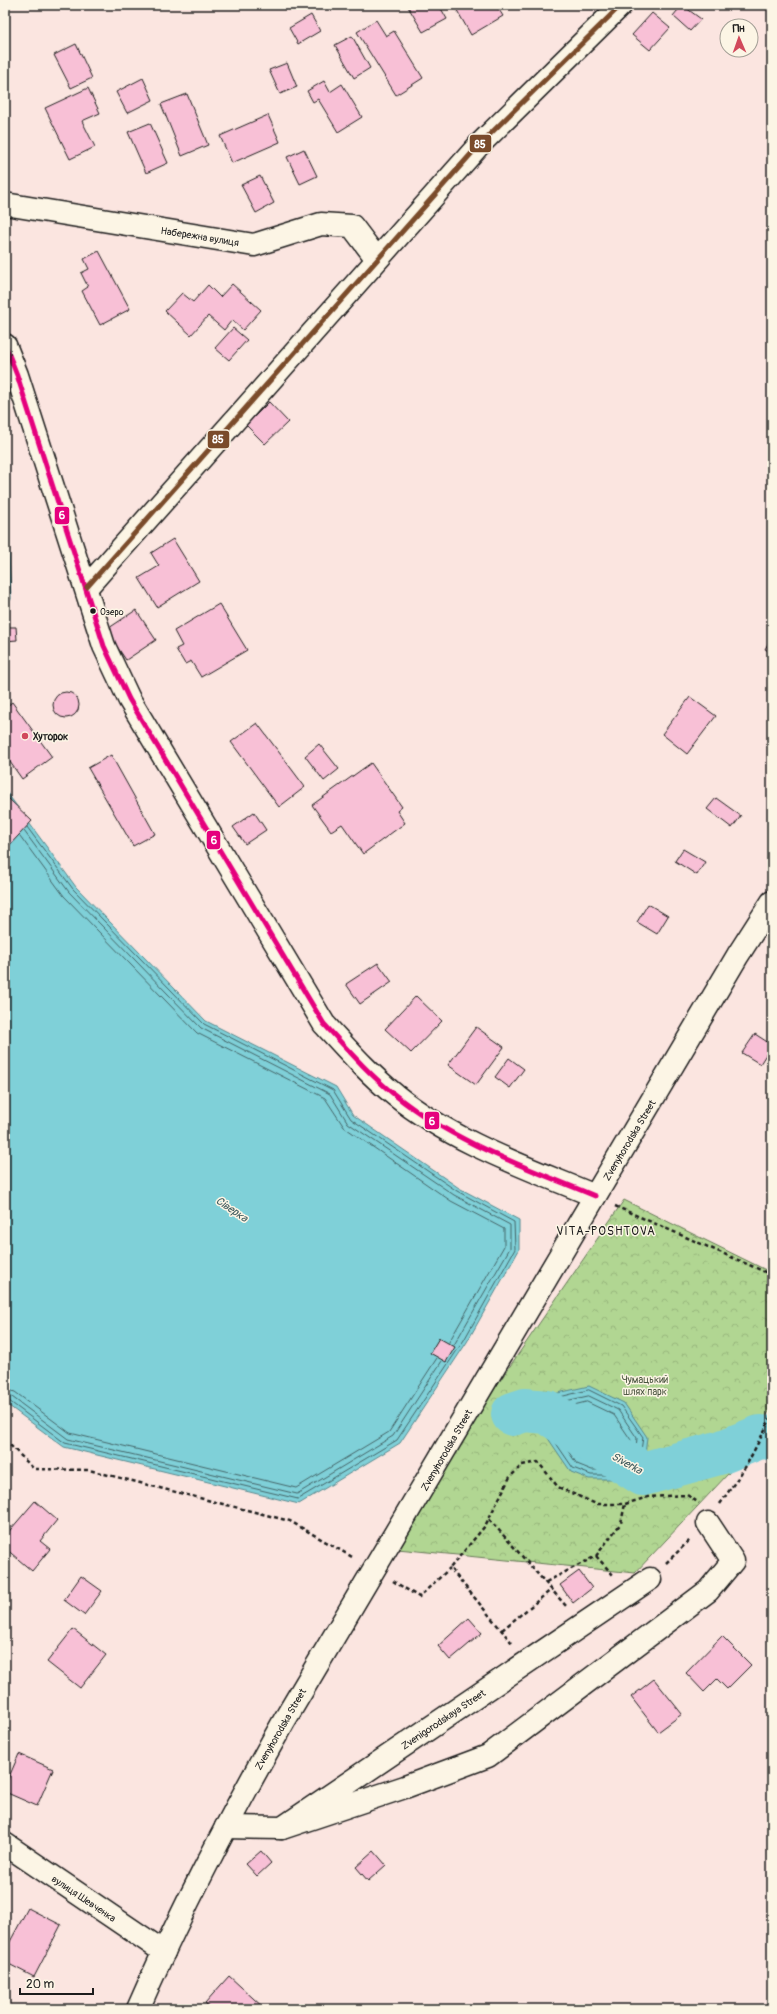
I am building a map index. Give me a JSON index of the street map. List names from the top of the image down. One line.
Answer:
{"streets":{"street":["Набережна вулиця","Zvenyhorodska Street","Zvenigorodskaya Street","вулиця Шевченка"]},"crossings":[["Zvenyhorodska Street","вулиця Шевченка"]],"districts":["VITA-POSHTOVA"],"water":["Сіверка","Siverka"],"parks":["Чумацький шлях парк"],"places":["Озеро","Хуторок"],"lines":["transit line 85","transit line 6"],"scale_bar":"20 m","north":"top"}
